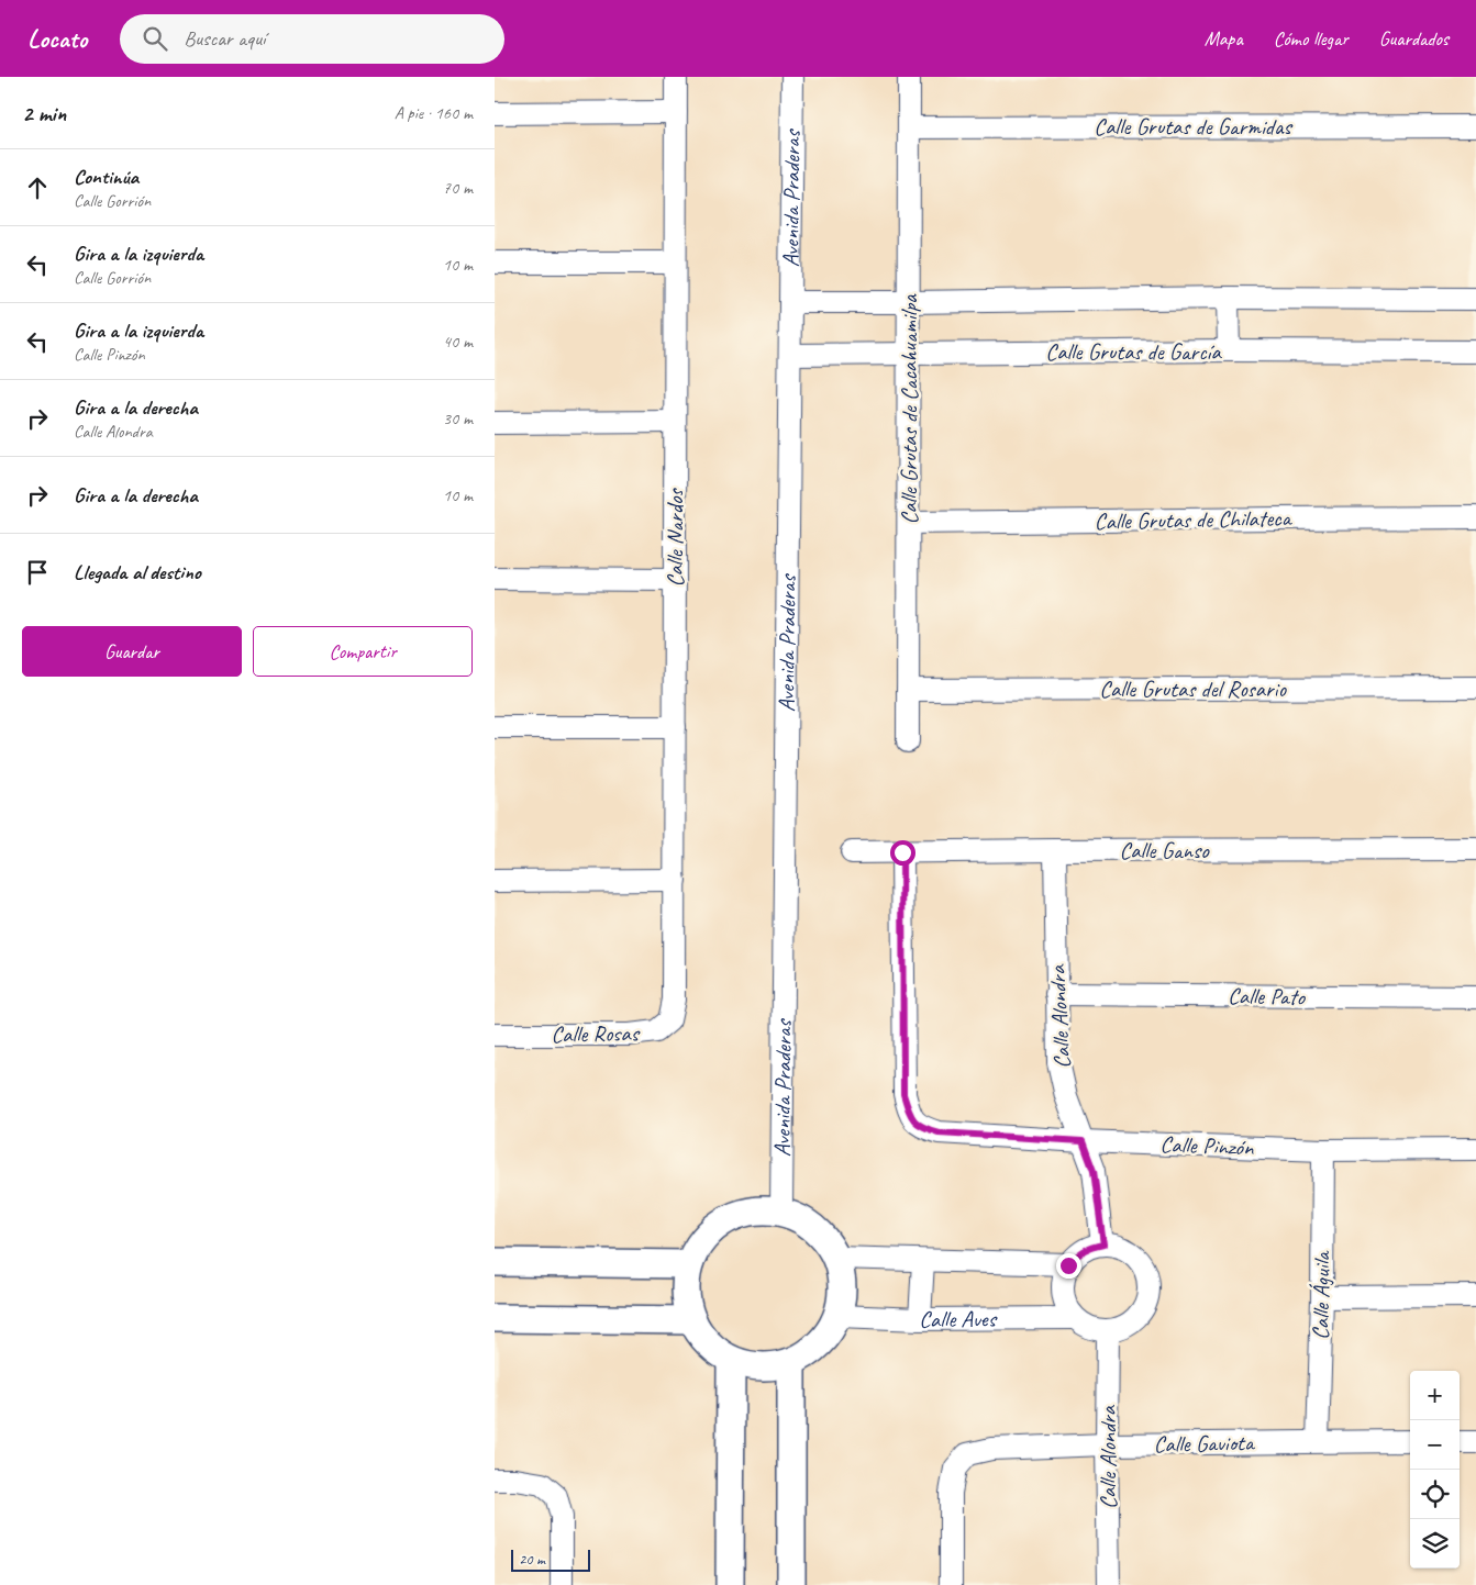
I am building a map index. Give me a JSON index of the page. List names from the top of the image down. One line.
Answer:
{"streets":{"street":["Calle Grutas de Garmidas","Avenida Praderas","Calle Grutas de García","Calle Grutas de Cacahuamilpa","Calle Grutas de Chilateca","Calle Nardos","Calle Grutas del Rosario","Calle Ganso","Calle Pato","Calle Alondra","Calle Rosas","Calle Pinzón","Calle Águila","Calle Aves","Calle Gaviota"]},"crossings":[["Calle Grutas de Garmidas","Calle Grutas de Cacahuamilpa"],["Avenida Praderas","Calle Grutas de García"],["Avenida Praderas","Calle Aves"],["Calle Grutas de García","Calle Grutas de Cacahuamilpa"],["Calle Grutas de Cacahuamilpa","Calle Grutas de Chilateca"],["Calle Grutas de Cacahuamilpa","Calle Grutas del Rosario"],["Calle Nardos","Calle Rosas"],["Calle Ganso","Calle Alondra"],["Calle Ganso","Calle Pinzón"],["Calle Pato","Calle Alondra"],["Calle Alondra","Calle Pinzón"],["Calle Alondra","Calle Aves"],["Calle Alondra","Calle Gaviota"],["Calle Pinzón","Calle Águila"],["Calle Águila","Calle Gaviota"]],"scale_bar":"20 m","page":{"header":"Locato","search":"Buscar aquí","nav":["Mapa","Cómo llegar","Guardados"],"heading":["2 min","A pie · 160 m"],"list":[["Continúa","Calle Gorrión","70 m"],["Gira a la izquierda","Calle Gorrión","10 m"],["Gira a la izquierda","Calle Pinzón","40 m"],["Gira a la derecha","Calle Alondra","30 m"],["Gira a la derecha","10 m"],"Llegada al destino"],"buttons":["Guardar","Compartir"],"map_buttons":["+","−"],"scale":"20 m"}}
